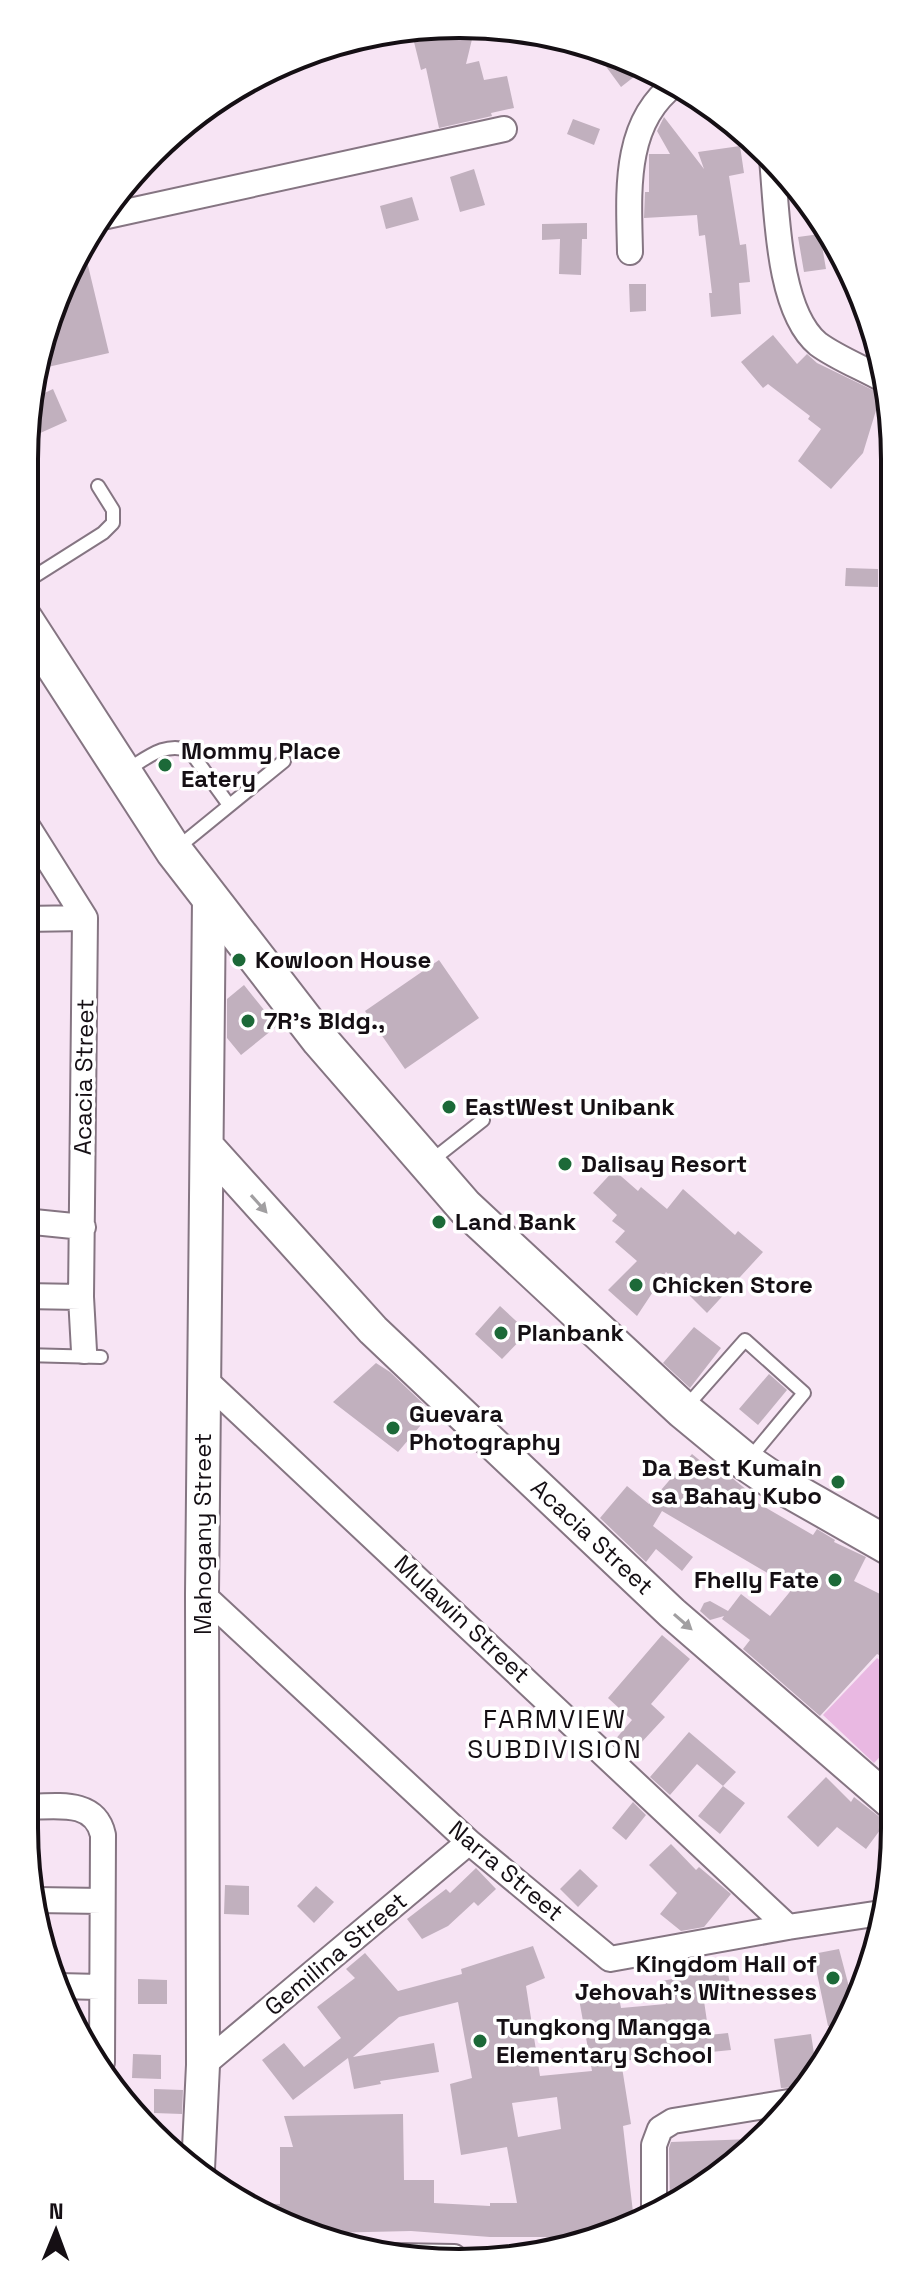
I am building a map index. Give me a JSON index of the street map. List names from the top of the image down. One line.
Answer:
{"streets":{"street":["Acacia Street","Mahogany Street","Mulawin Street","Narra Street","Gemilina Street"]},"crossings":[["Acacia Street","Mahogany Street"],["Mahogany Street","Mulawin Street"],["Mahogany Street","Narra Street"],["Mahogany Street","Gemilina Street"],["Mulawin Street","Narra Street"],["Narra Street","Gemilina Street"]],"one_way":["Acacia Street"],"districts":["FARMVIEW SUBDIVISION"],"places":["Mommy Place Eatery","Kowloon House","7R's Bldg.,","EastWest Unibank","Dalisay Resort","Land Bank","Chicken Store","Planbank","Guevara Photography","Da Best Kumain sa Bahay Kubo","Fhelly Fate","Kingdom Hall of Jehovah's Witnesses","Tungkong Mangga Elementary School"],"north":"top"}
